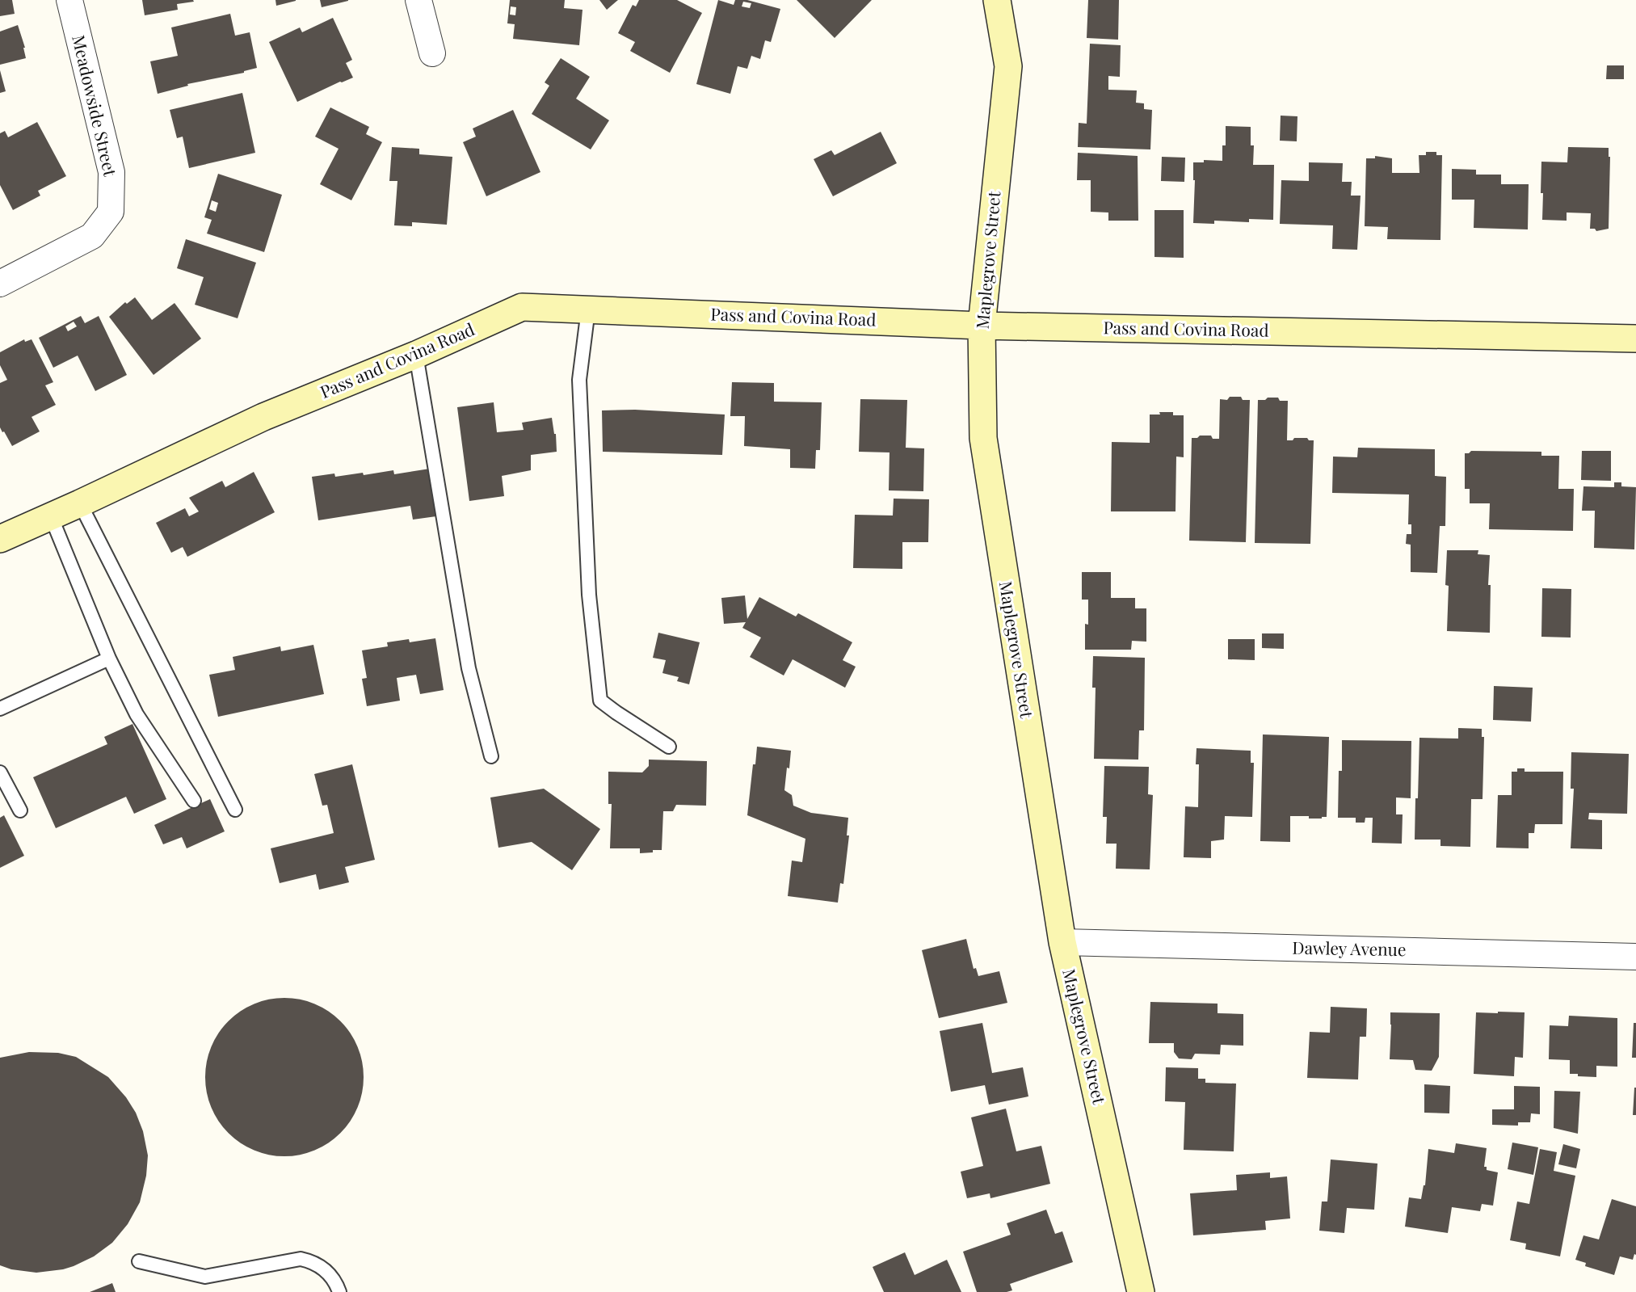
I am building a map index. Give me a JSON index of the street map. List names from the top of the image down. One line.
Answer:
{"streets":{"street":["Meadowside Street","Maplegrove Street","Pass and Covina Road","Dawley Avenue"]},"crossings":[["Maplegrove Street","Pass and Covina Road"],["Maplegrove Street","Dawley Avenue"]]}
